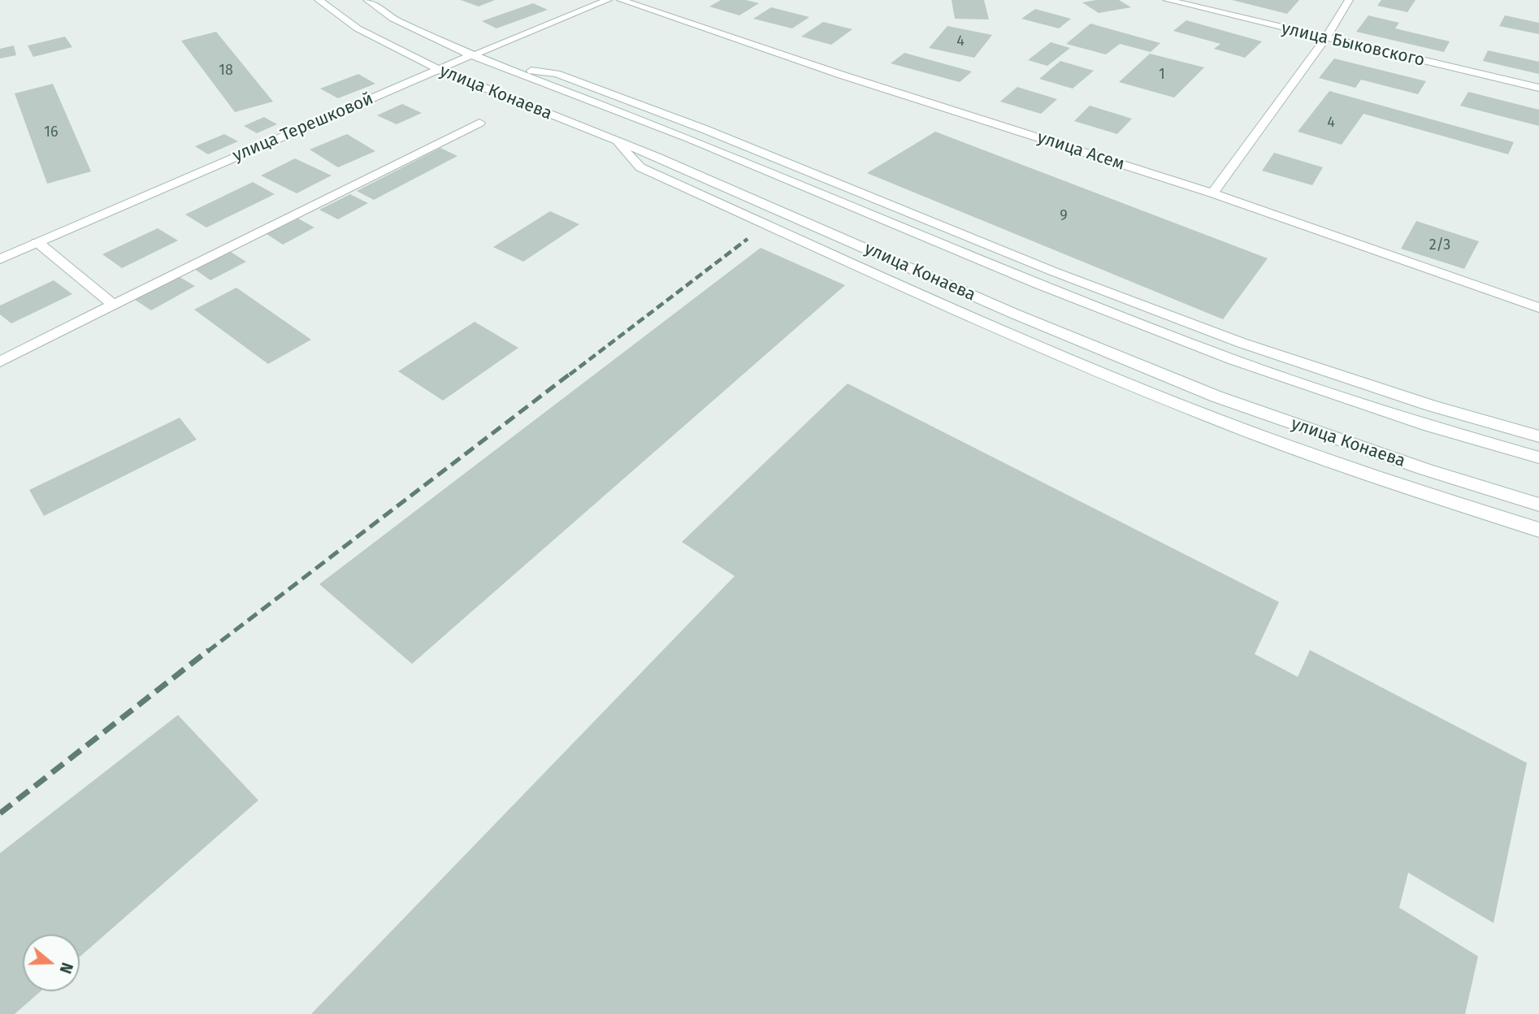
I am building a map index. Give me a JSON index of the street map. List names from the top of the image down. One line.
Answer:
{"streets":{"main road":["улица Быковского","улица Конаева","улица Терешковой","улица Асем"]},"crossings":[["улица Конаева","улица Терешковой"]],"house_numbers":["4","18","1","4","16","9","2/3"],"north":"right"}
